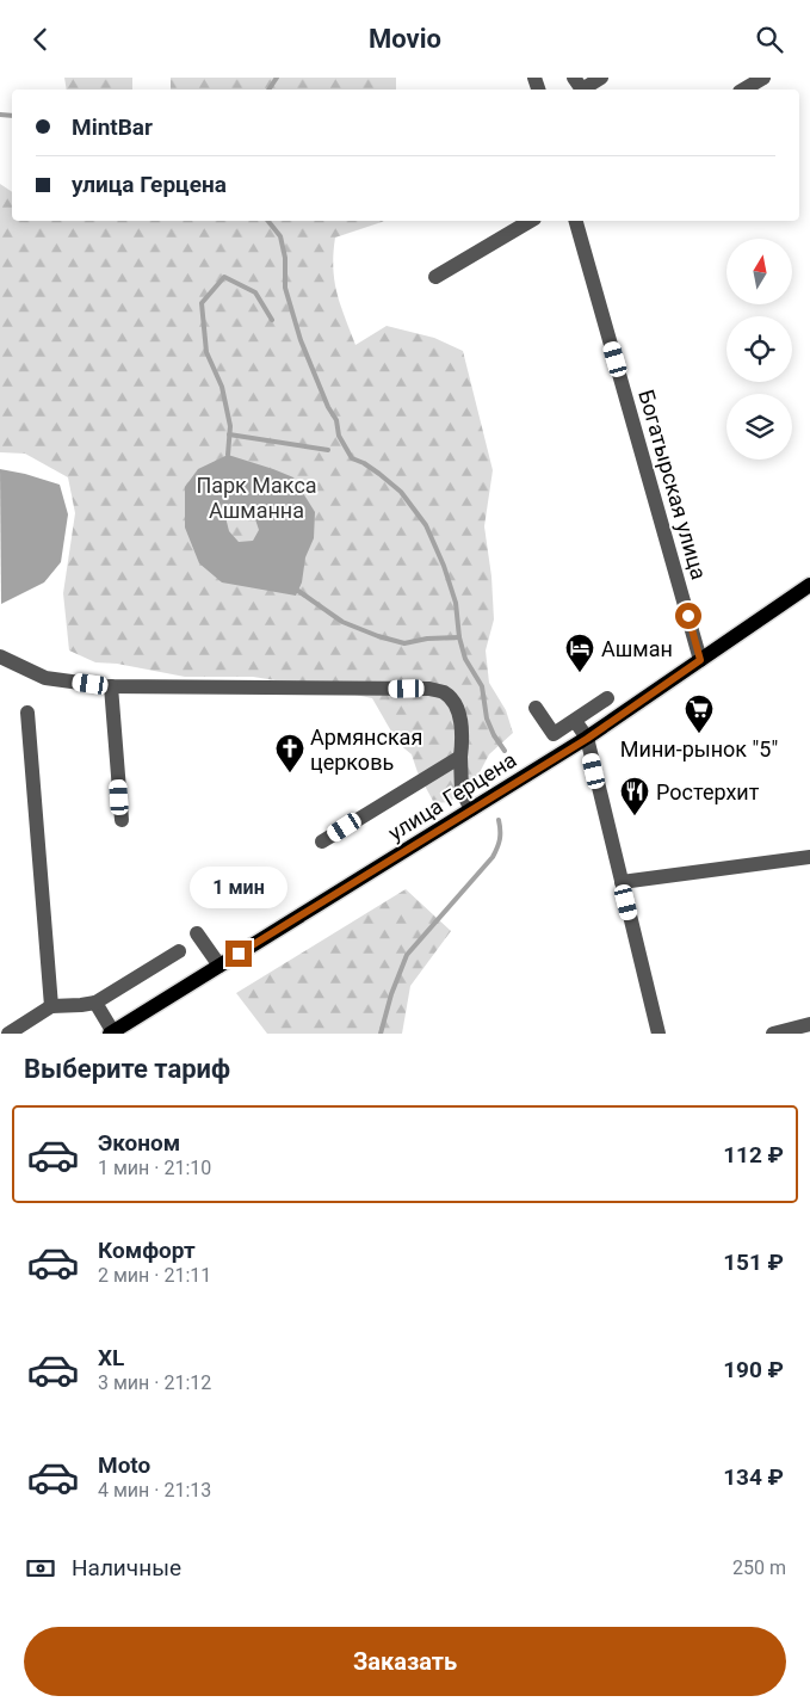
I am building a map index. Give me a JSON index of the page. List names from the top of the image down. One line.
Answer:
{"streets":{"main road":["улица Герцена"],"street":["Богатырская улица"]},"crossings":[["Богатырская улица","улица Герцена"]],"parks":["Парк Макса Ашманна"],"places":{"hotel":["Ашман"],"supermarket":["Мини-рынок \"5\""],"church":["Армянская церковь"],"restaurant":["Ростерхит"]},"north":"top","page":{"header":"Movio","banner":["MintBar","улица Герцена"],"bubble":"1 мин","heading":"Выберите тариф","list":[{"name":"Эконом","note":"1 мин · 21:10","value":"112 ₽"},{"name":"Комфорт","note":"2 мин · 21:11","value":"151 ₽"},{"name":"XL","note":"3 мин · 21:12","value":"190 ₽"},{"name":"Moto","note":"4 мин · 21:13","value":"134 ₽"}],"pay":["Наличные","250 m"],"buttons":"Заказать"}}
